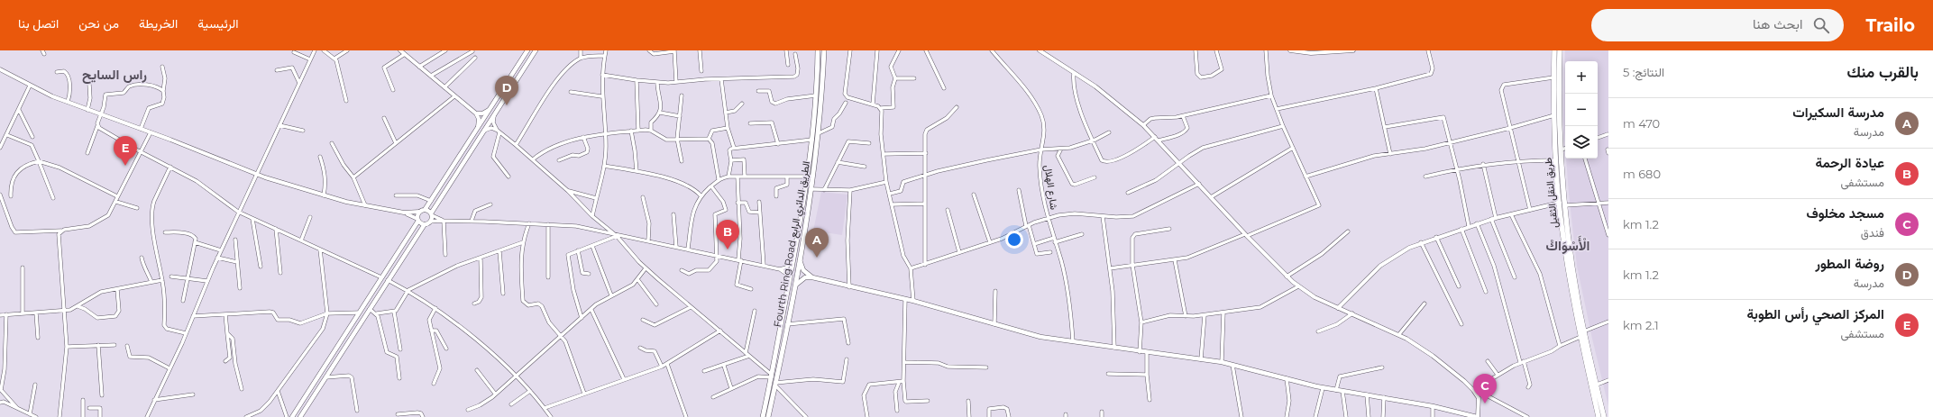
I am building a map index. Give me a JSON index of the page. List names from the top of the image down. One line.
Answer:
{"streets":{"highway":["طريق النقل الثقيل"],"main road":["Fourth Ring Road الطريق الدائري الرابع"],"street":["شارع الهلال"]},"districts":["راس السايح","الْأَسْوَاكْ"],"page":{"header":"Trailo","search":"ابحث هنا","nav":["الرئيسية","الخريطة","من نحن","اتصل بنا"],"heading":["بالقرب منك","النتائج: 5"],"map_buttons":["+","−"],"pins":["D","E","B","A","C"],"list":[{"mark":"A","name":"مدرسة السكيرات","note":"مدرسة","value":"470 m"},{"mark":"B","name":"عيادة الرحمة","note":"مستشفى","value":"680 m"},{"mark":"C","name":"مسجد مخلوف","note":"فندق","value":"1.2 km"},{"mark":"D","name":"روضة المطور","note":"مدرسة","value":"1.2 km"},{"mark":"E","name":"المركز الصحي رأس الطوبة","note":"مستشفى","value":"2.1 km"}]}}
